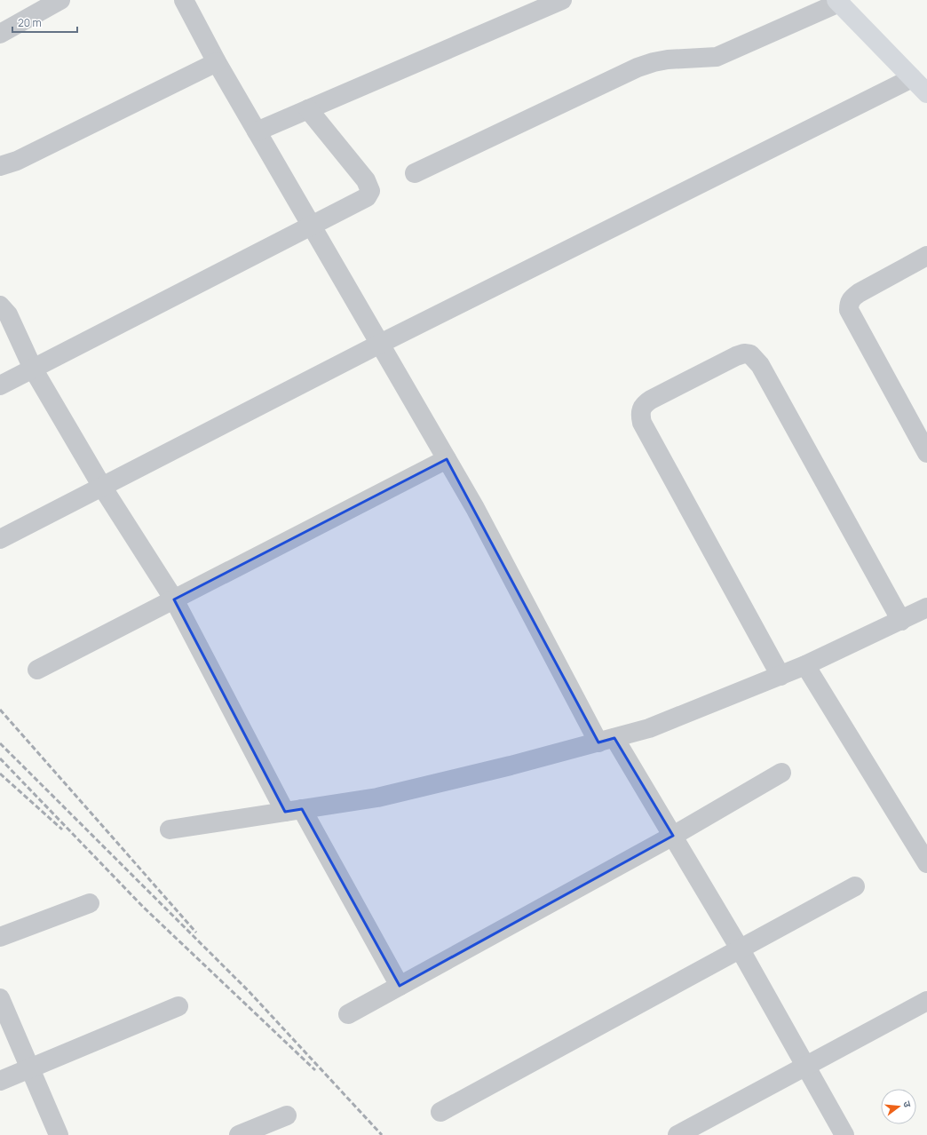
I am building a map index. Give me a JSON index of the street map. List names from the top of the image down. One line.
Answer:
{"scale_bar":"20 m","north":"right"}
